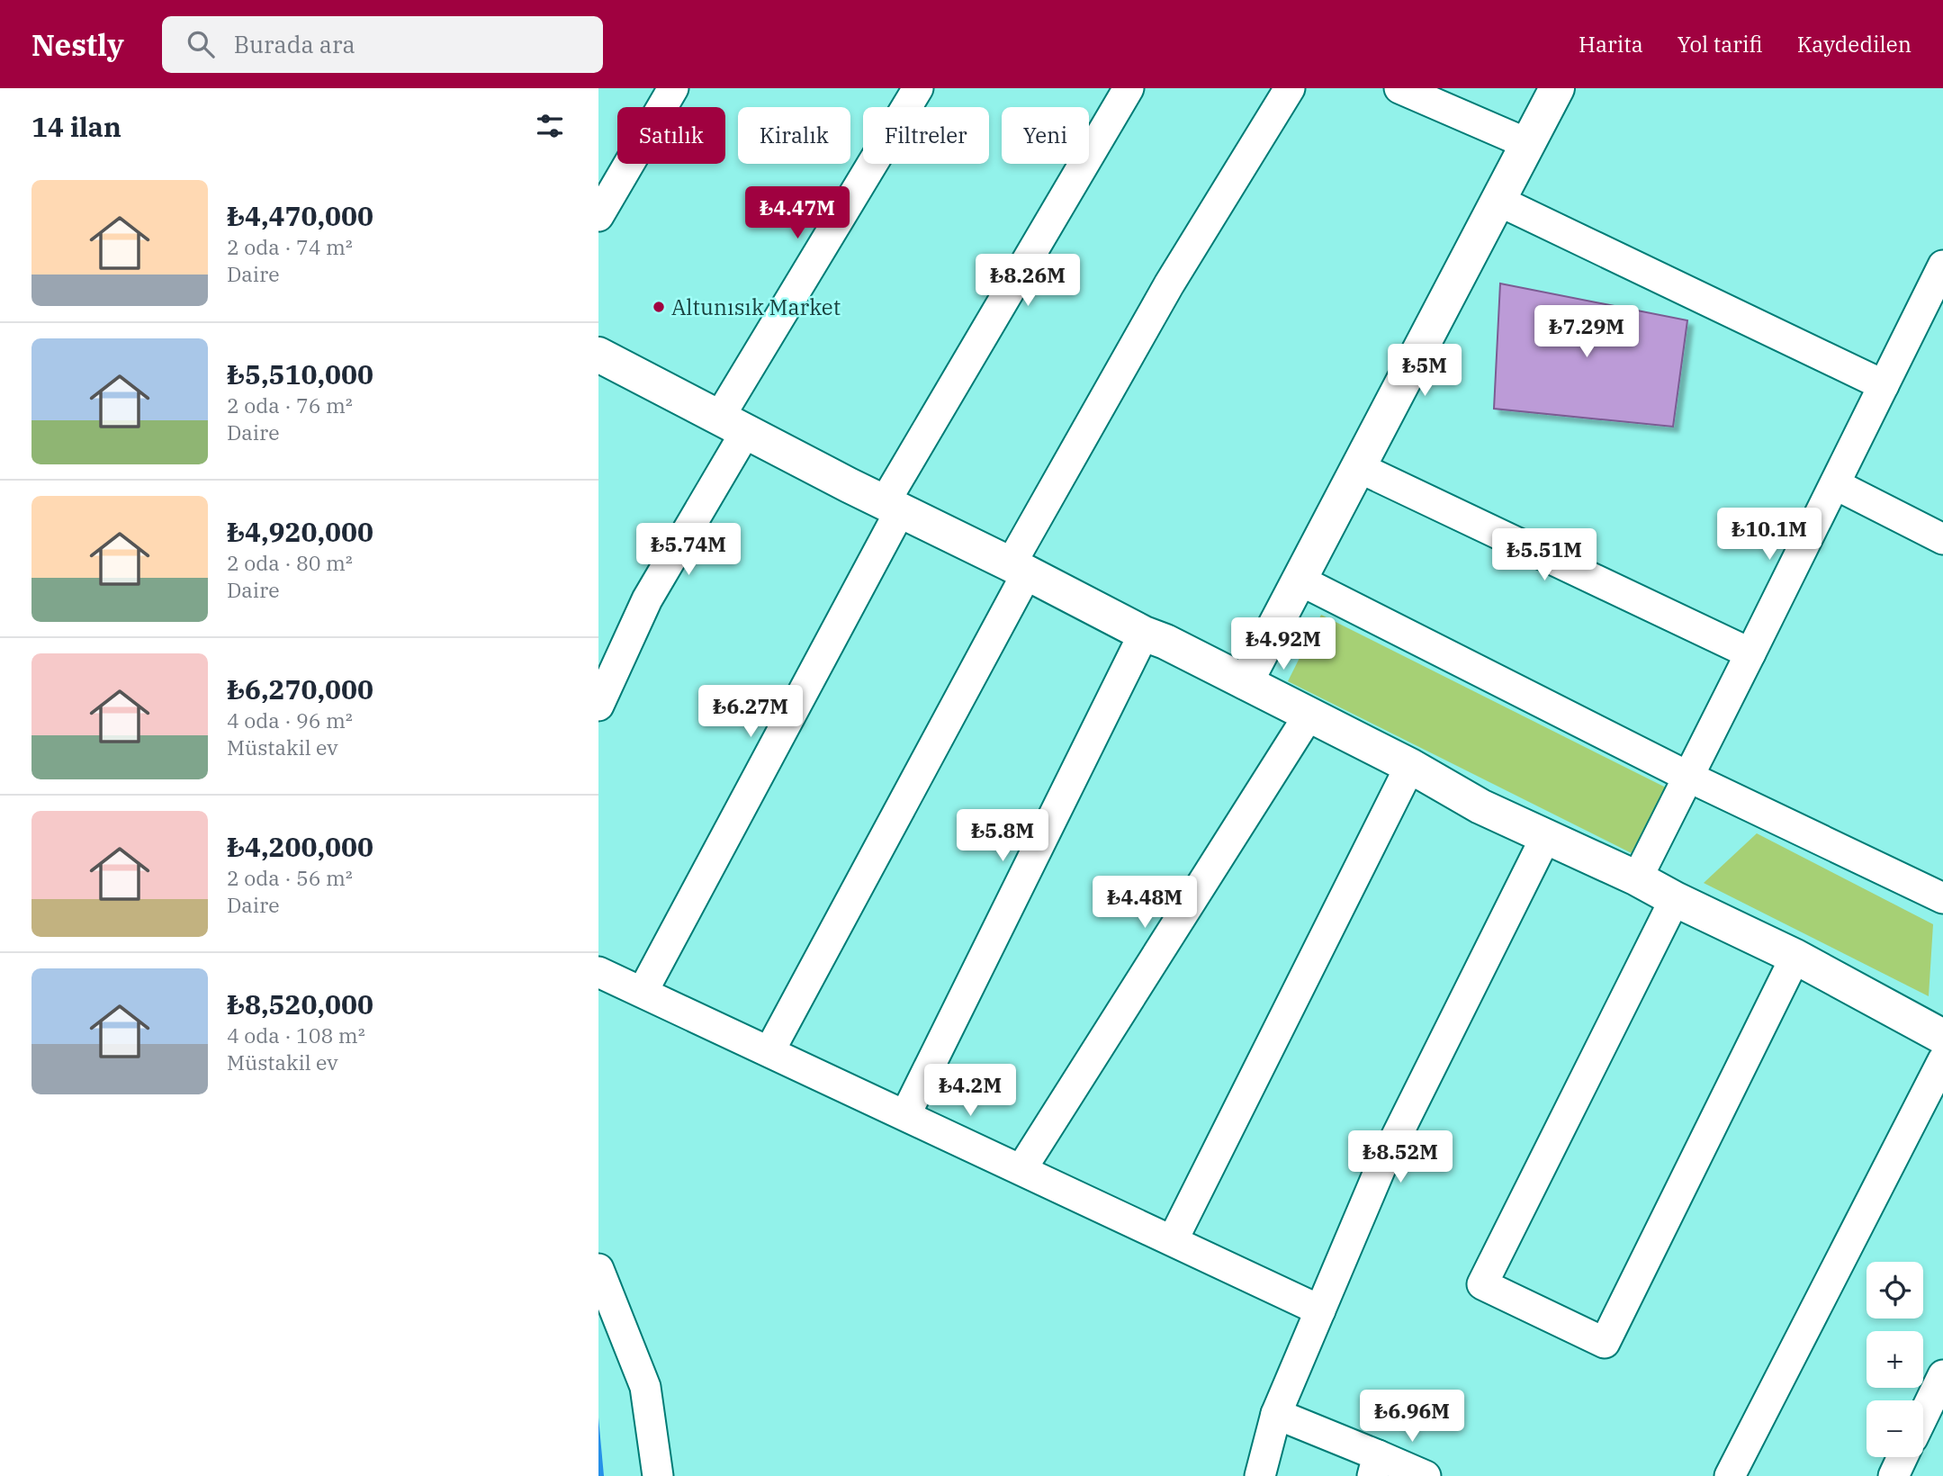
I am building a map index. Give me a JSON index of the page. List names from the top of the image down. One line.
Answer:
{"places":["Altunısık Market"],"page":{"header":"Nestly","search":"Burada ara","nav":["Harita","Yol tarifi","Kaydedilen"],"heading":"14 ilan","chip":["Satılık","Kiralık","Filtreler","Yeni"],"list":[{"name":"₺4,470,000","note":"2 oda · 74 m² · Daire"},{"name":"₺5,510,000","note":"2 oda · 76 m² · Daire"},{"name":"₺4,920,000","note":"2 oda · 80 m² · Daire"},{"name":"₺6,270,000","note":"4 oda · 96 m² · Müstakil ev"},{"name":"₺4,200,000","note":"2 oda · 56 m² · Daire"},{"name":"₺8,520,000","note":"4 oda · 108 m² · Müstakil ev"}],"price":["₺4.47M","₺8.26M","₺7.29M","₺5M","₺10.1M","₺5.74M","₺5.51M","₺4.92M","₺6.27M","₺5.8M","₺4.48M","₺4.2M","₺8.52M","₺6.96M"],"map_buttons":["+","−"]}}
